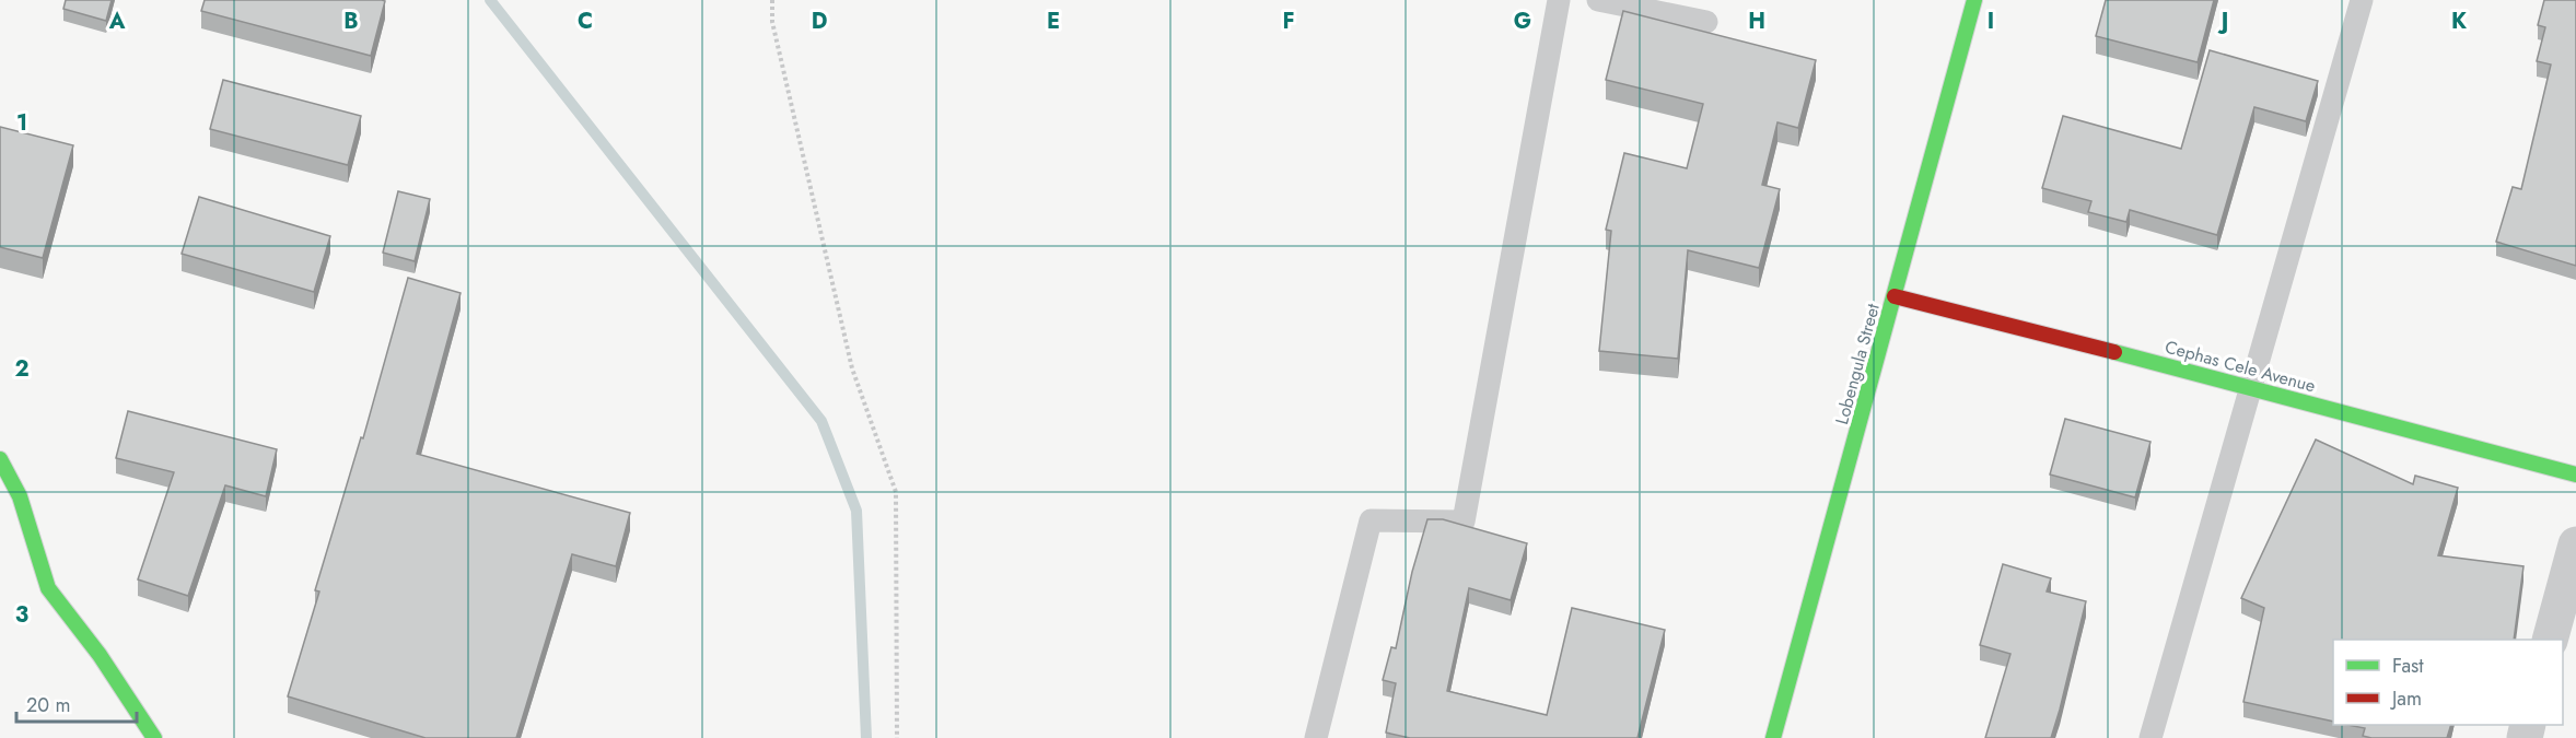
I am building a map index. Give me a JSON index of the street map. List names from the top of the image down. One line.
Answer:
{"streets":{"street":["Lobengula Street","Cephas Cele Avenue"]},"crossings":[["Lobengula Street","Cephas Cele Avenue"]],"legend":["Fast","Jam"],"scale_bar":"20 m","grid":{"columns":["A","B","C","D","E","F","G","H","I","J","K"],"rows":["1","2","3"]}}
